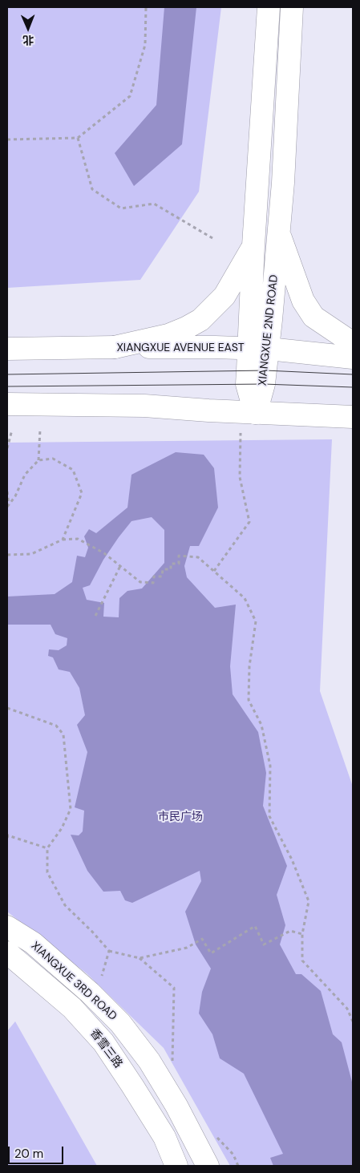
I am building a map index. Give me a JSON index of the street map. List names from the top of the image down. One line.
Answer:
{"streets":{"street":["XIANGXUE 2ND ROAD","XIANGXUE AVENUE EAST","XIANGXUE 3RD ROAD","香雪三路"]},"crossings":[["XIANGXUE 2ND ROAD","XIANGXUE AVENUE EAST"]],"parks":["市民广场"],"scale_bar":"20 m","north":"bottom"}
